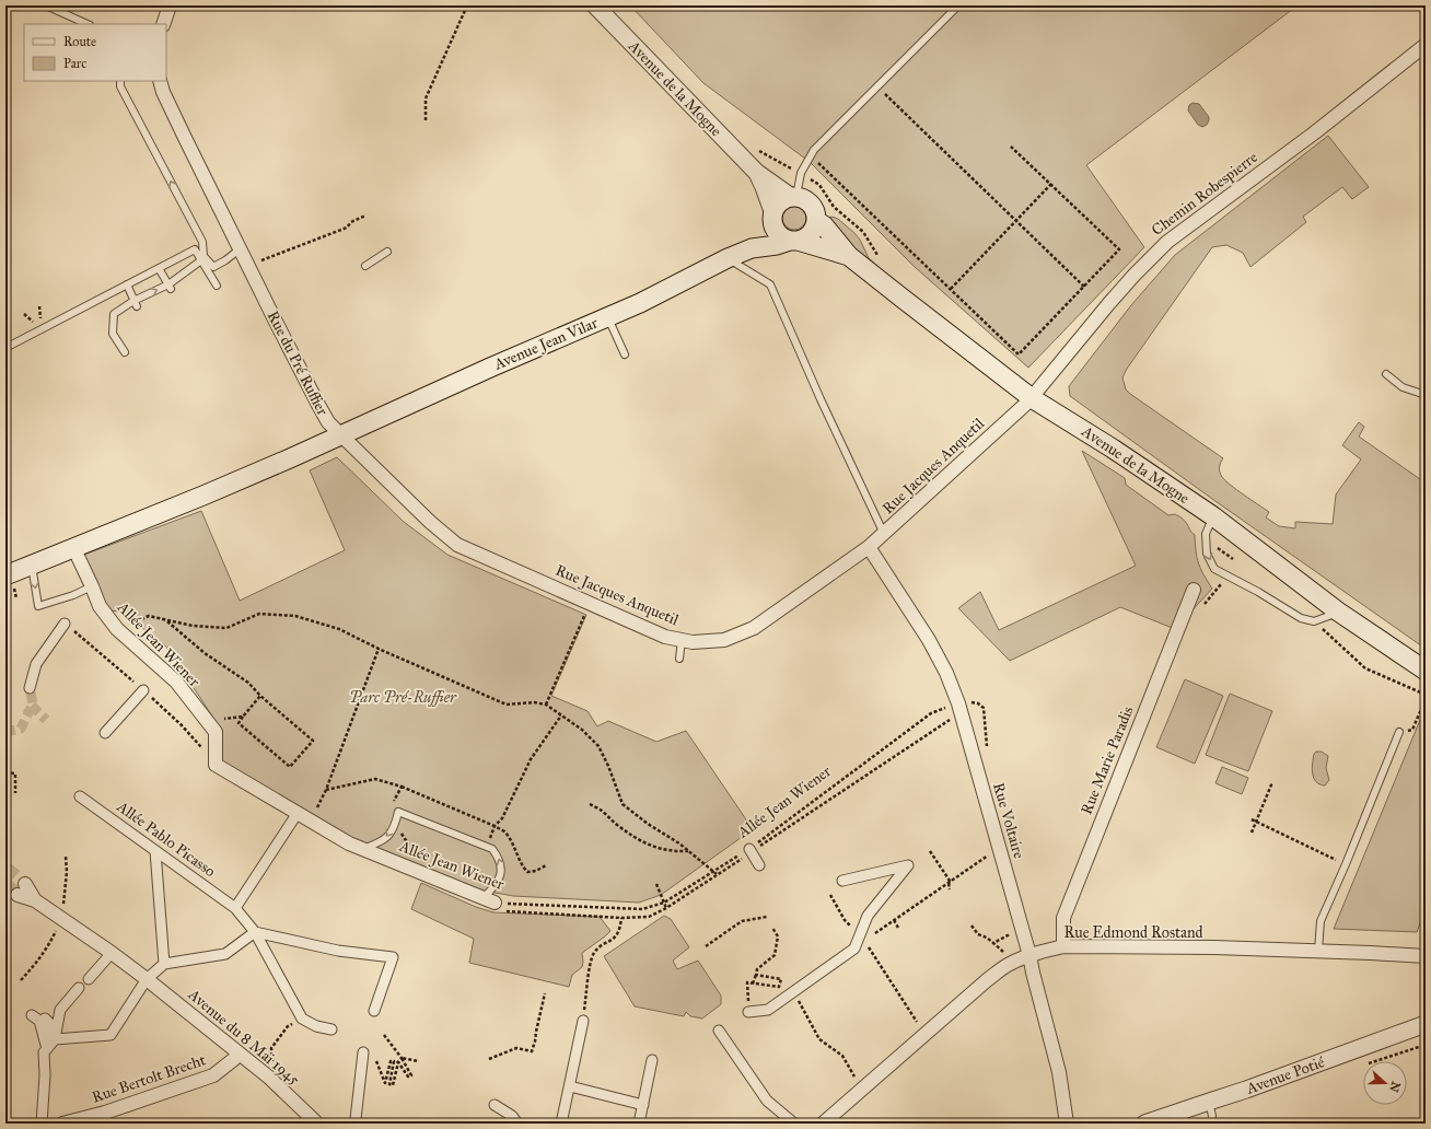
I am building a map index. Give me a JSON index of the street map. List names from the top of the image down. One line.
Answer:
{"streets":{"main road":["Avenue de la Mogne","Avenue Jean Vilar"],"street":["Chemin Robespierre","Rue du Pré Ruffier","Rue Jacques Anquetil","Allée Jean Wiener","Rue Marie Paradis","Rue Voltaire","Allée Pablo Picasso","Rue Edmond Rostand","Avenue du 8 Mai 1945","Avenue Potié","Rue Bertolt Brecht"]},"crossings":[["Avenue de la Mogne","Chemin Robespierre"],["Avenue de la Mogne","Rue Jacques Anquetil"],["Chemin Robespierre","Rue Jacques Anquetil"],["Avenue Jean Vilar","Rue du Pré Ruffier"],["Avenue Jean Vilar","Rue Jacques Anquetil"],["Rue du Pré Ruffier","Rue Jacques Anquetil"],["Rue Jacques Anquetil","Rue Voltaire"],["Allée Jean Wiener","Rue Voltaire"],["Rue Marie Paradis","Rue Edmond Rostand"],["Rue Voltaire","Rue Edmond Rostand"],["Avenue du 8 Mai 1945","Rue Bertolt Brecht"]],"parks":["Parc Pré-Ruffier"],"legend":["Route","Parc"],"north":"right"}
